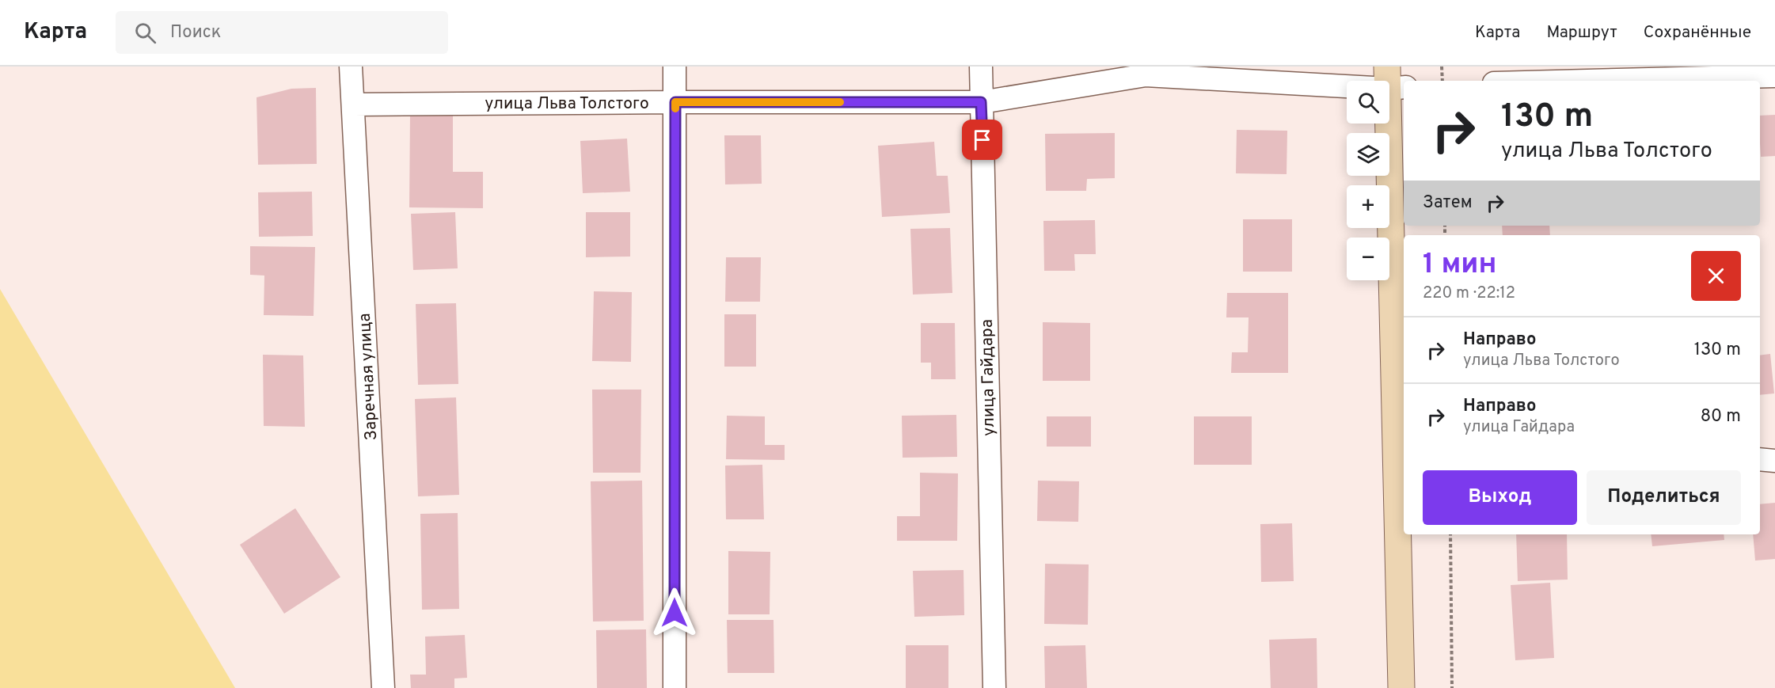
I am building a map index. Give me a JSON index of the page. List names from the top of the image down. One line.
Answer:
{"streets":{"street":["улица Льва Толстого","Заречная улица","улица Гайдара"]},"crossings":[["улица Льва Толстого","Заречная улица"],["улица Льва Толстого","улица Гайдара"]],"page":{"header":"Карта","search":"Поиск","nav":["Карта","Маршрут","Сохранённые"],"map_buttons":["+","−"],"turn":["130 m","улица Льва Толстого"],"then":"Затем","heading":["1 мин","220 m · 22:12"],"list":[{"name":"Направо","note":"улица Льва Толстого","value":"130 m"},{"name":"Направо","note":"улица Гайдара","value":"80 m"}],"buttons":["Выход","Поделиться"]}}
